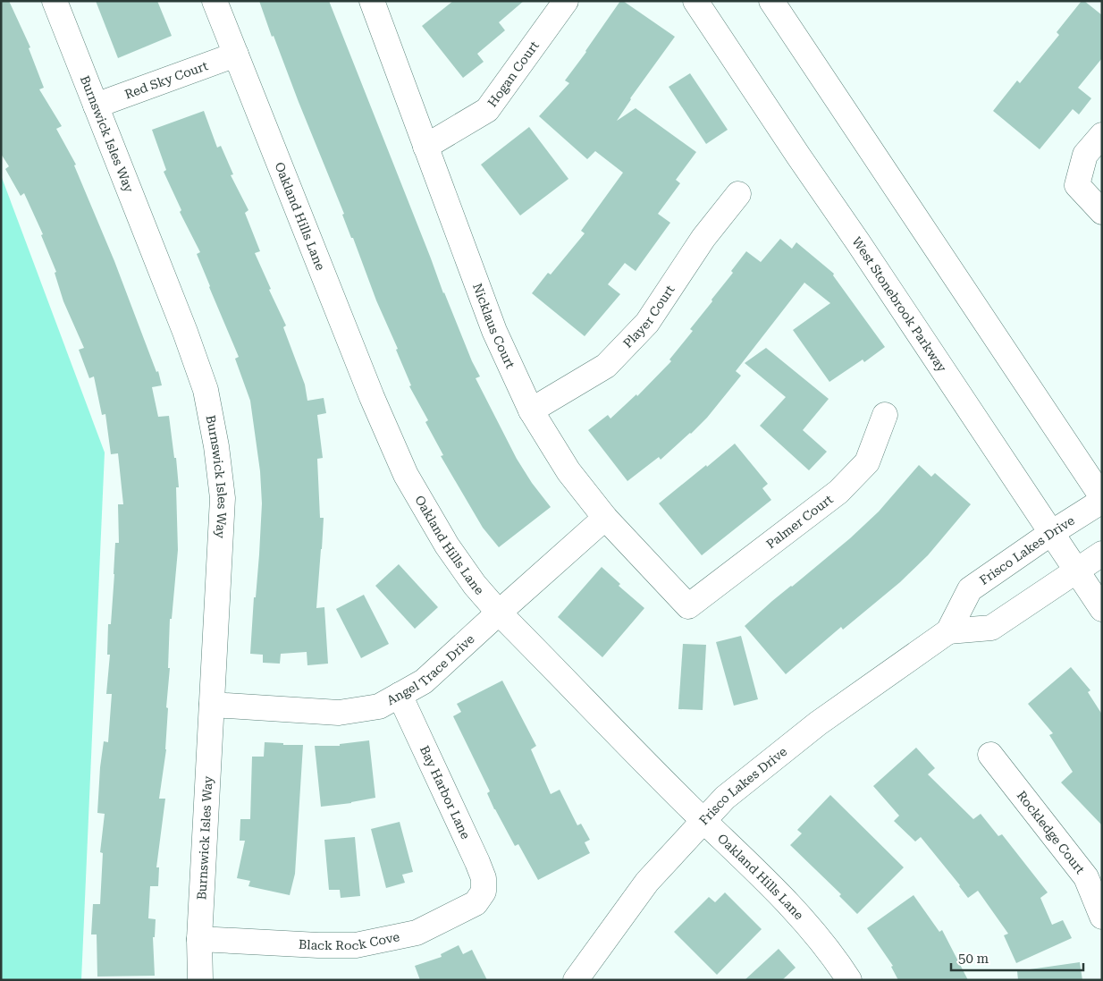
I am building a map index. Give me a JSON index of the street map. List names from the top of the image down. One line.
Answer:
{"streets":{"street":["Hogan Court","Red Sky Court","Burnswick Isles Way","Oakland Hills Lane","West Stonebrook Parkway","Player Court","Nicklaus Court","Palmer Court","Frisco Lakes Drive","Angel Trace Drive","Bay Harbor Lane","Rockledge Court","Black Rock Cove"]},"crossings":[["Hogan Court","Nicklaus Court"],["Red Sky Court","Burnswick Isles Way"],["Red Sky Court","Oakland Hills Lane"],["Burnswick Isles Way","Angel Trace Drive"],["Burnswick Isles Way","Black Rock Cove"],["Oakland Hills Lane","Frisco Lakes Drive"],["Oakland Hills Lane","Angel Trace Drive"],["West Stonebrook Parkway","Frisco Lakes Drive"],["Player Court","Nicklaus Court"],["Nicklaus Court","Palmer Court"],["Nicklaus Court","Angel Trace Drive"],["Angel Trace Drive","Bay Harbor Lane"],["Bay Harbor Lane","Black Rock Cove"]],"scale_bar":"50 m"}
